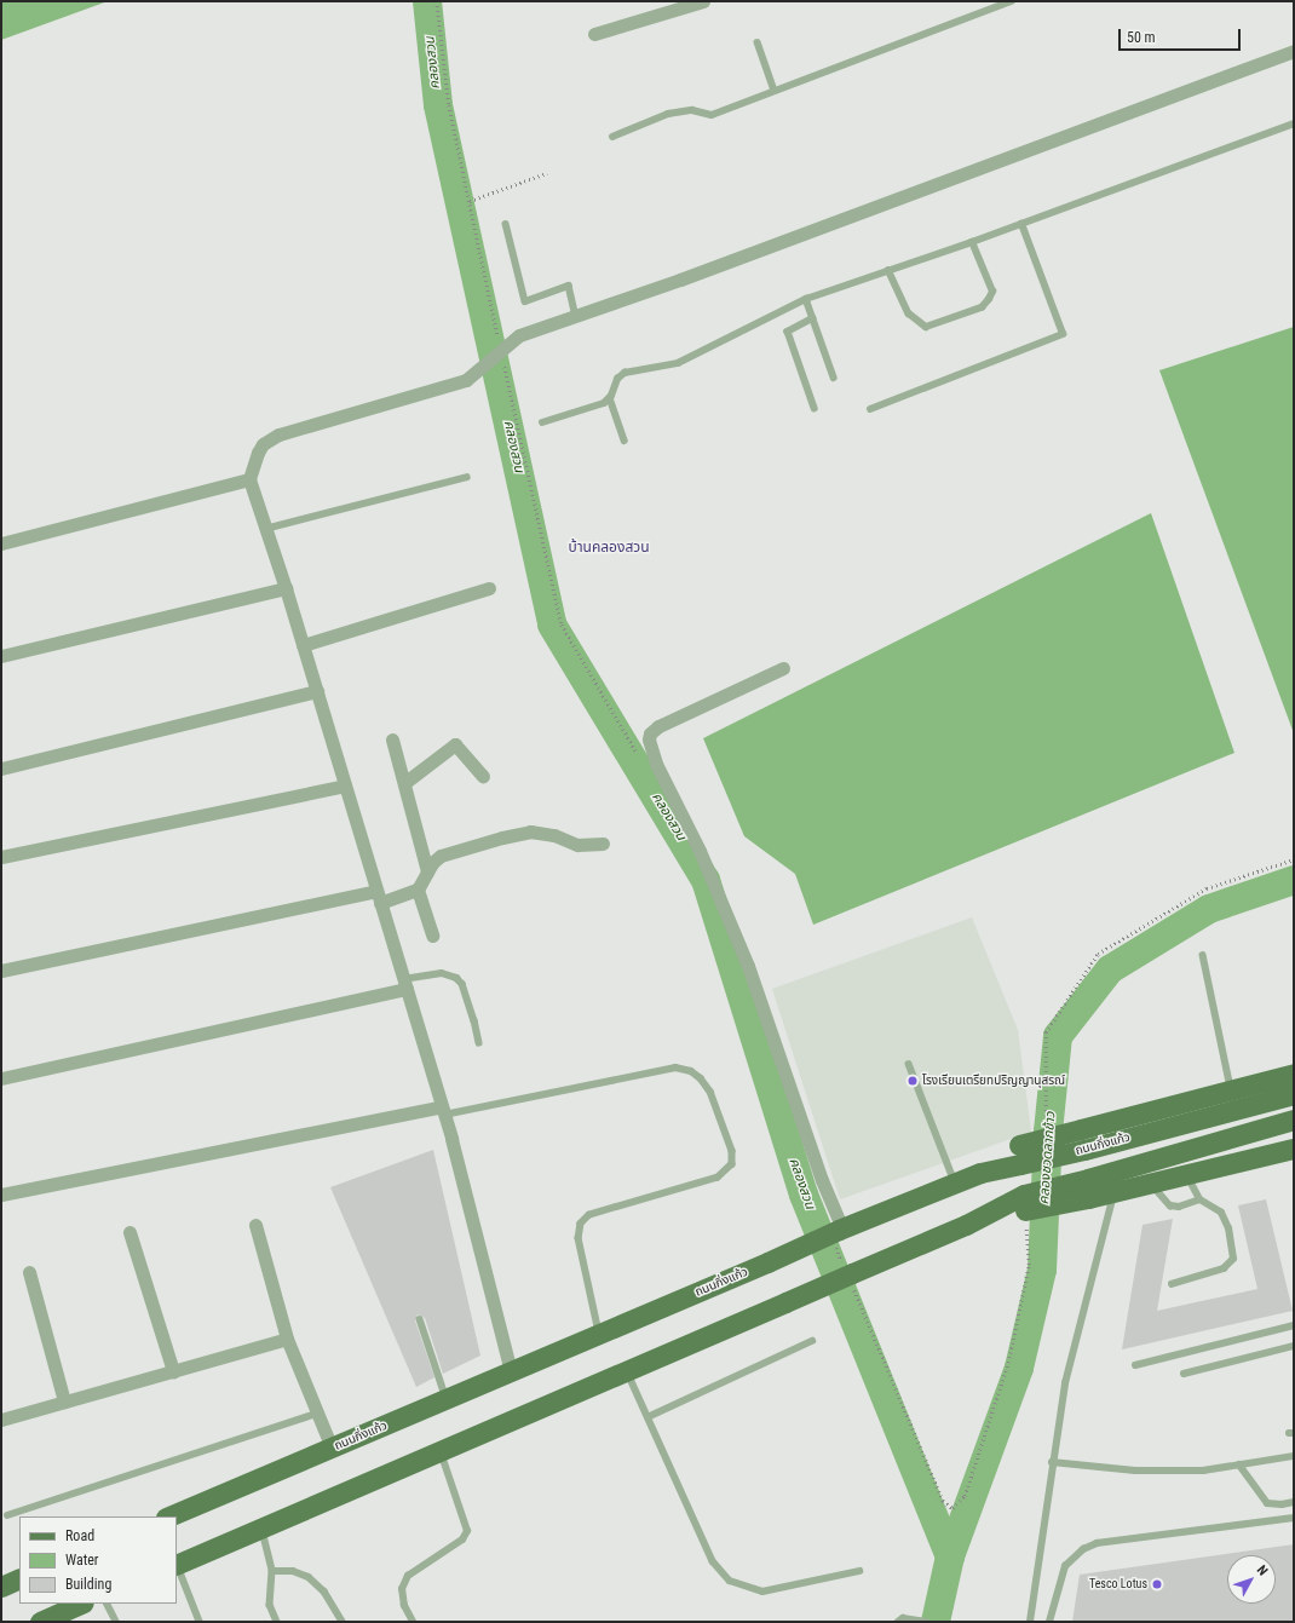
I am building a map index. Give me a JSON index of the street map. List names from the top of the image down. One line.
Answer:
{"streets":{"main road":["ถนนกิ่งแก้ว"]},"districts":["บ้านคลองสวน"],"water":["คลองสวน","คลองชวดลากข้าว"],"places":["โรงเรียนเตรียทปริญญานุสรณ์","Tesco Lotus"],"legend":["Road","Water","Building"],"scale_bar":"50 m","north":"top right"}
